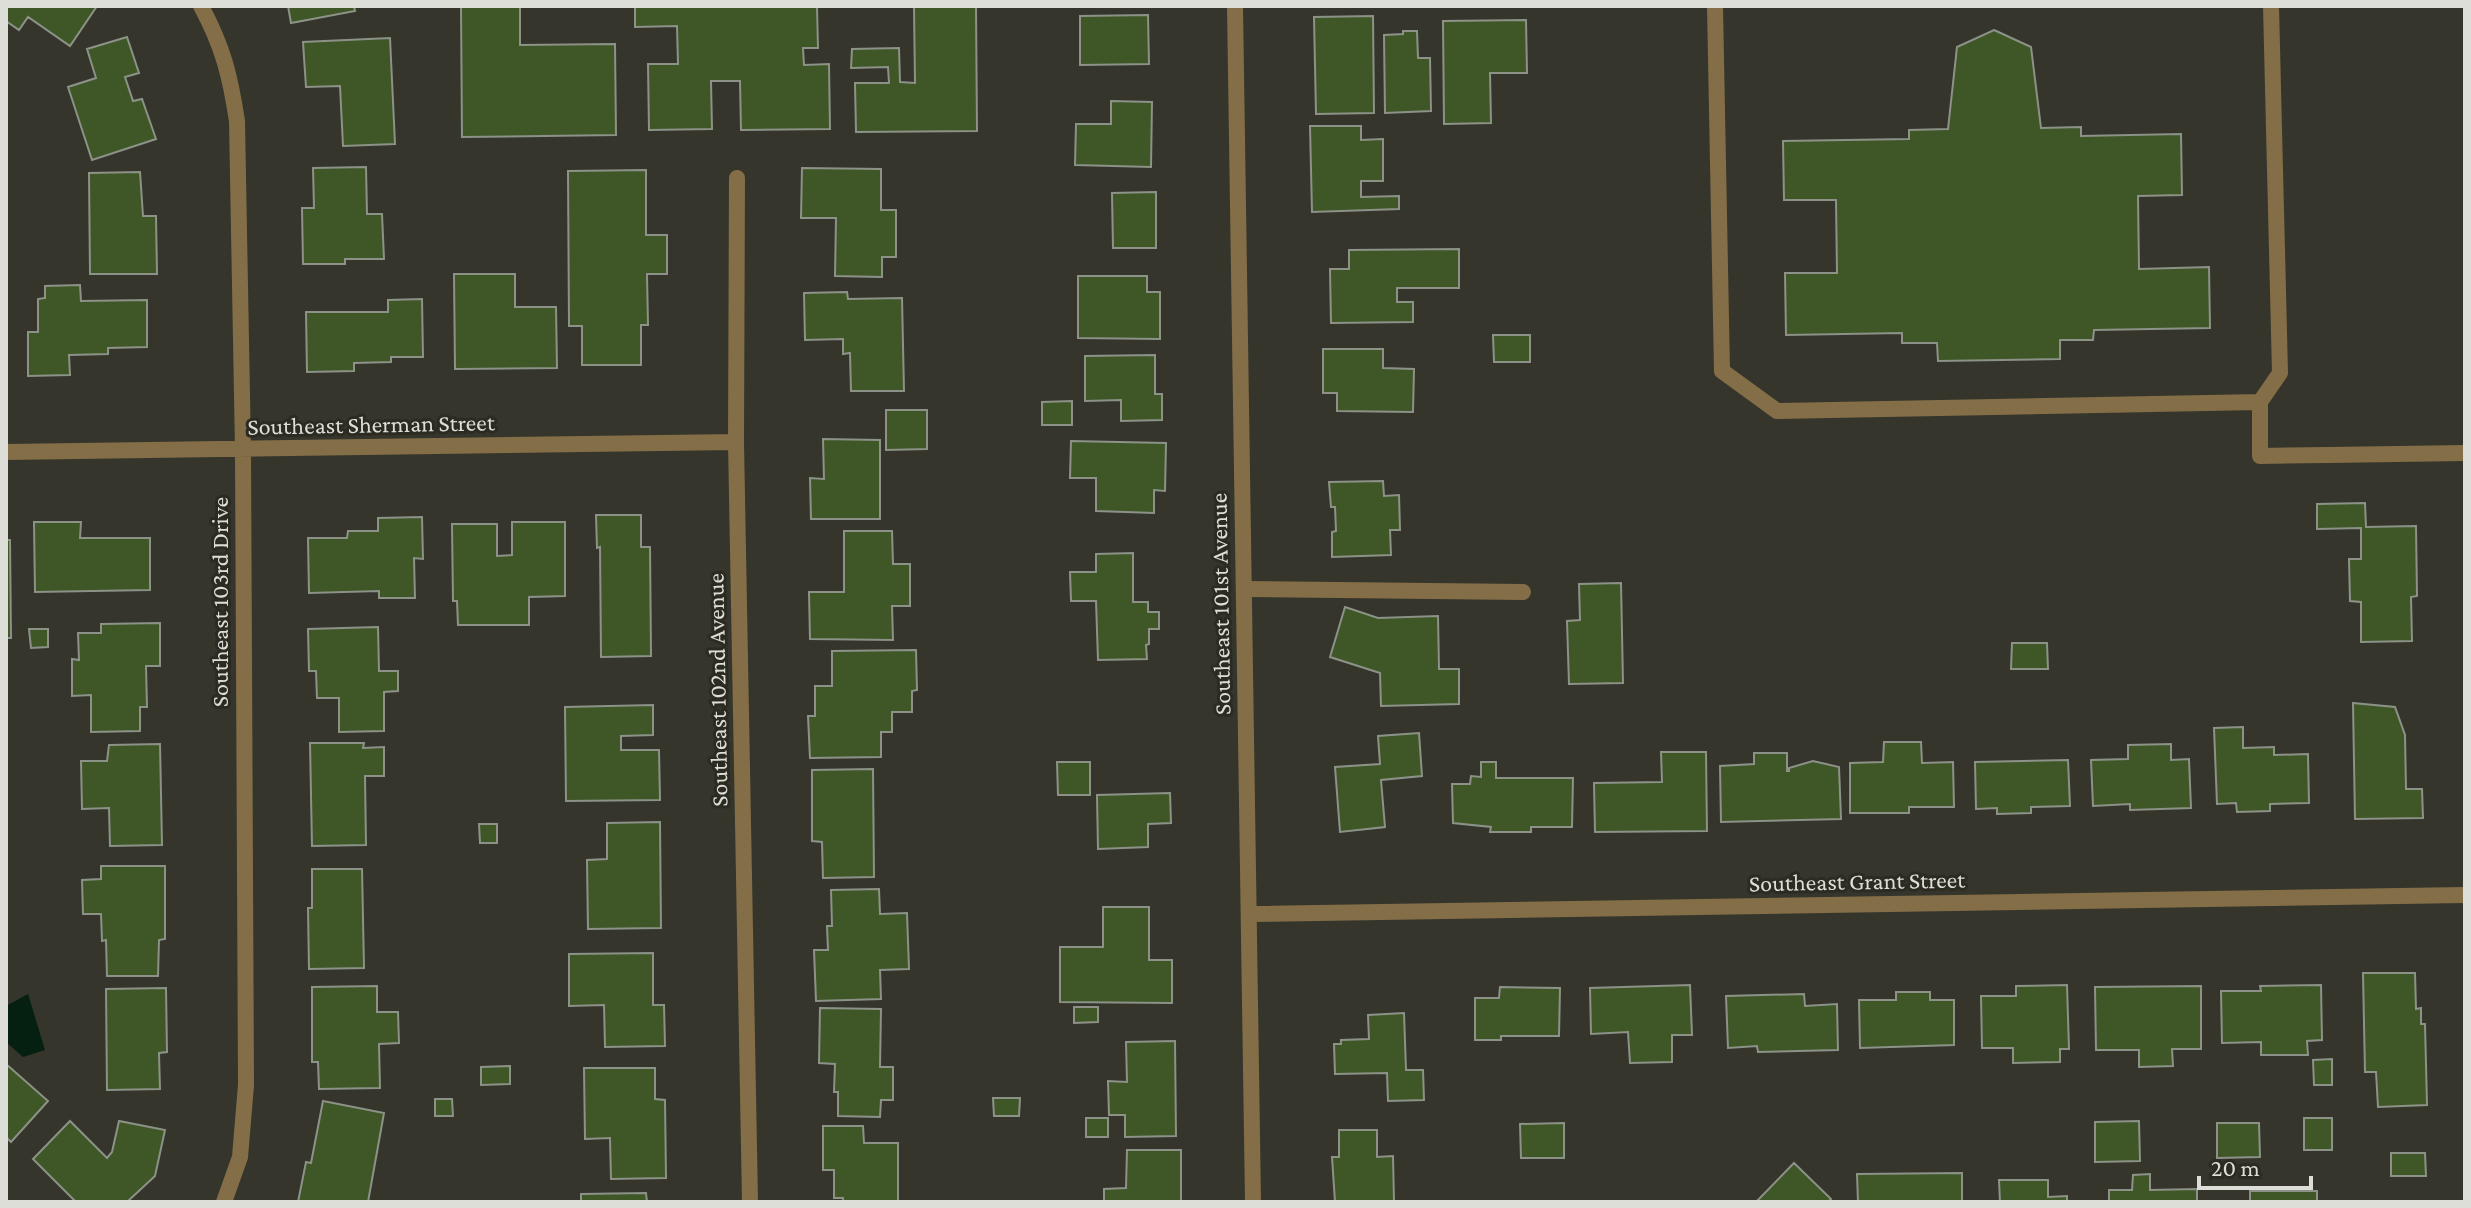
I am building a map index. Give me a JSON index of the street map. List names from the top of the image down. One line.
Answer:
{"streets":{"street":["Southeast Sherman Street","Southeast 103rd Drive","Southeast 101st Avenue","Southeast 102nd Avenue","Southeast Grant Street"]},"crossings":[["Southeast Sherman Street","Southeast 103rd Drive"],["Southeast Sherman Street","Southeast 102nd Avenue"],["Southeast 101st Avenue","Southeast Grant Street"]],"scale_bar":"20 m"}
